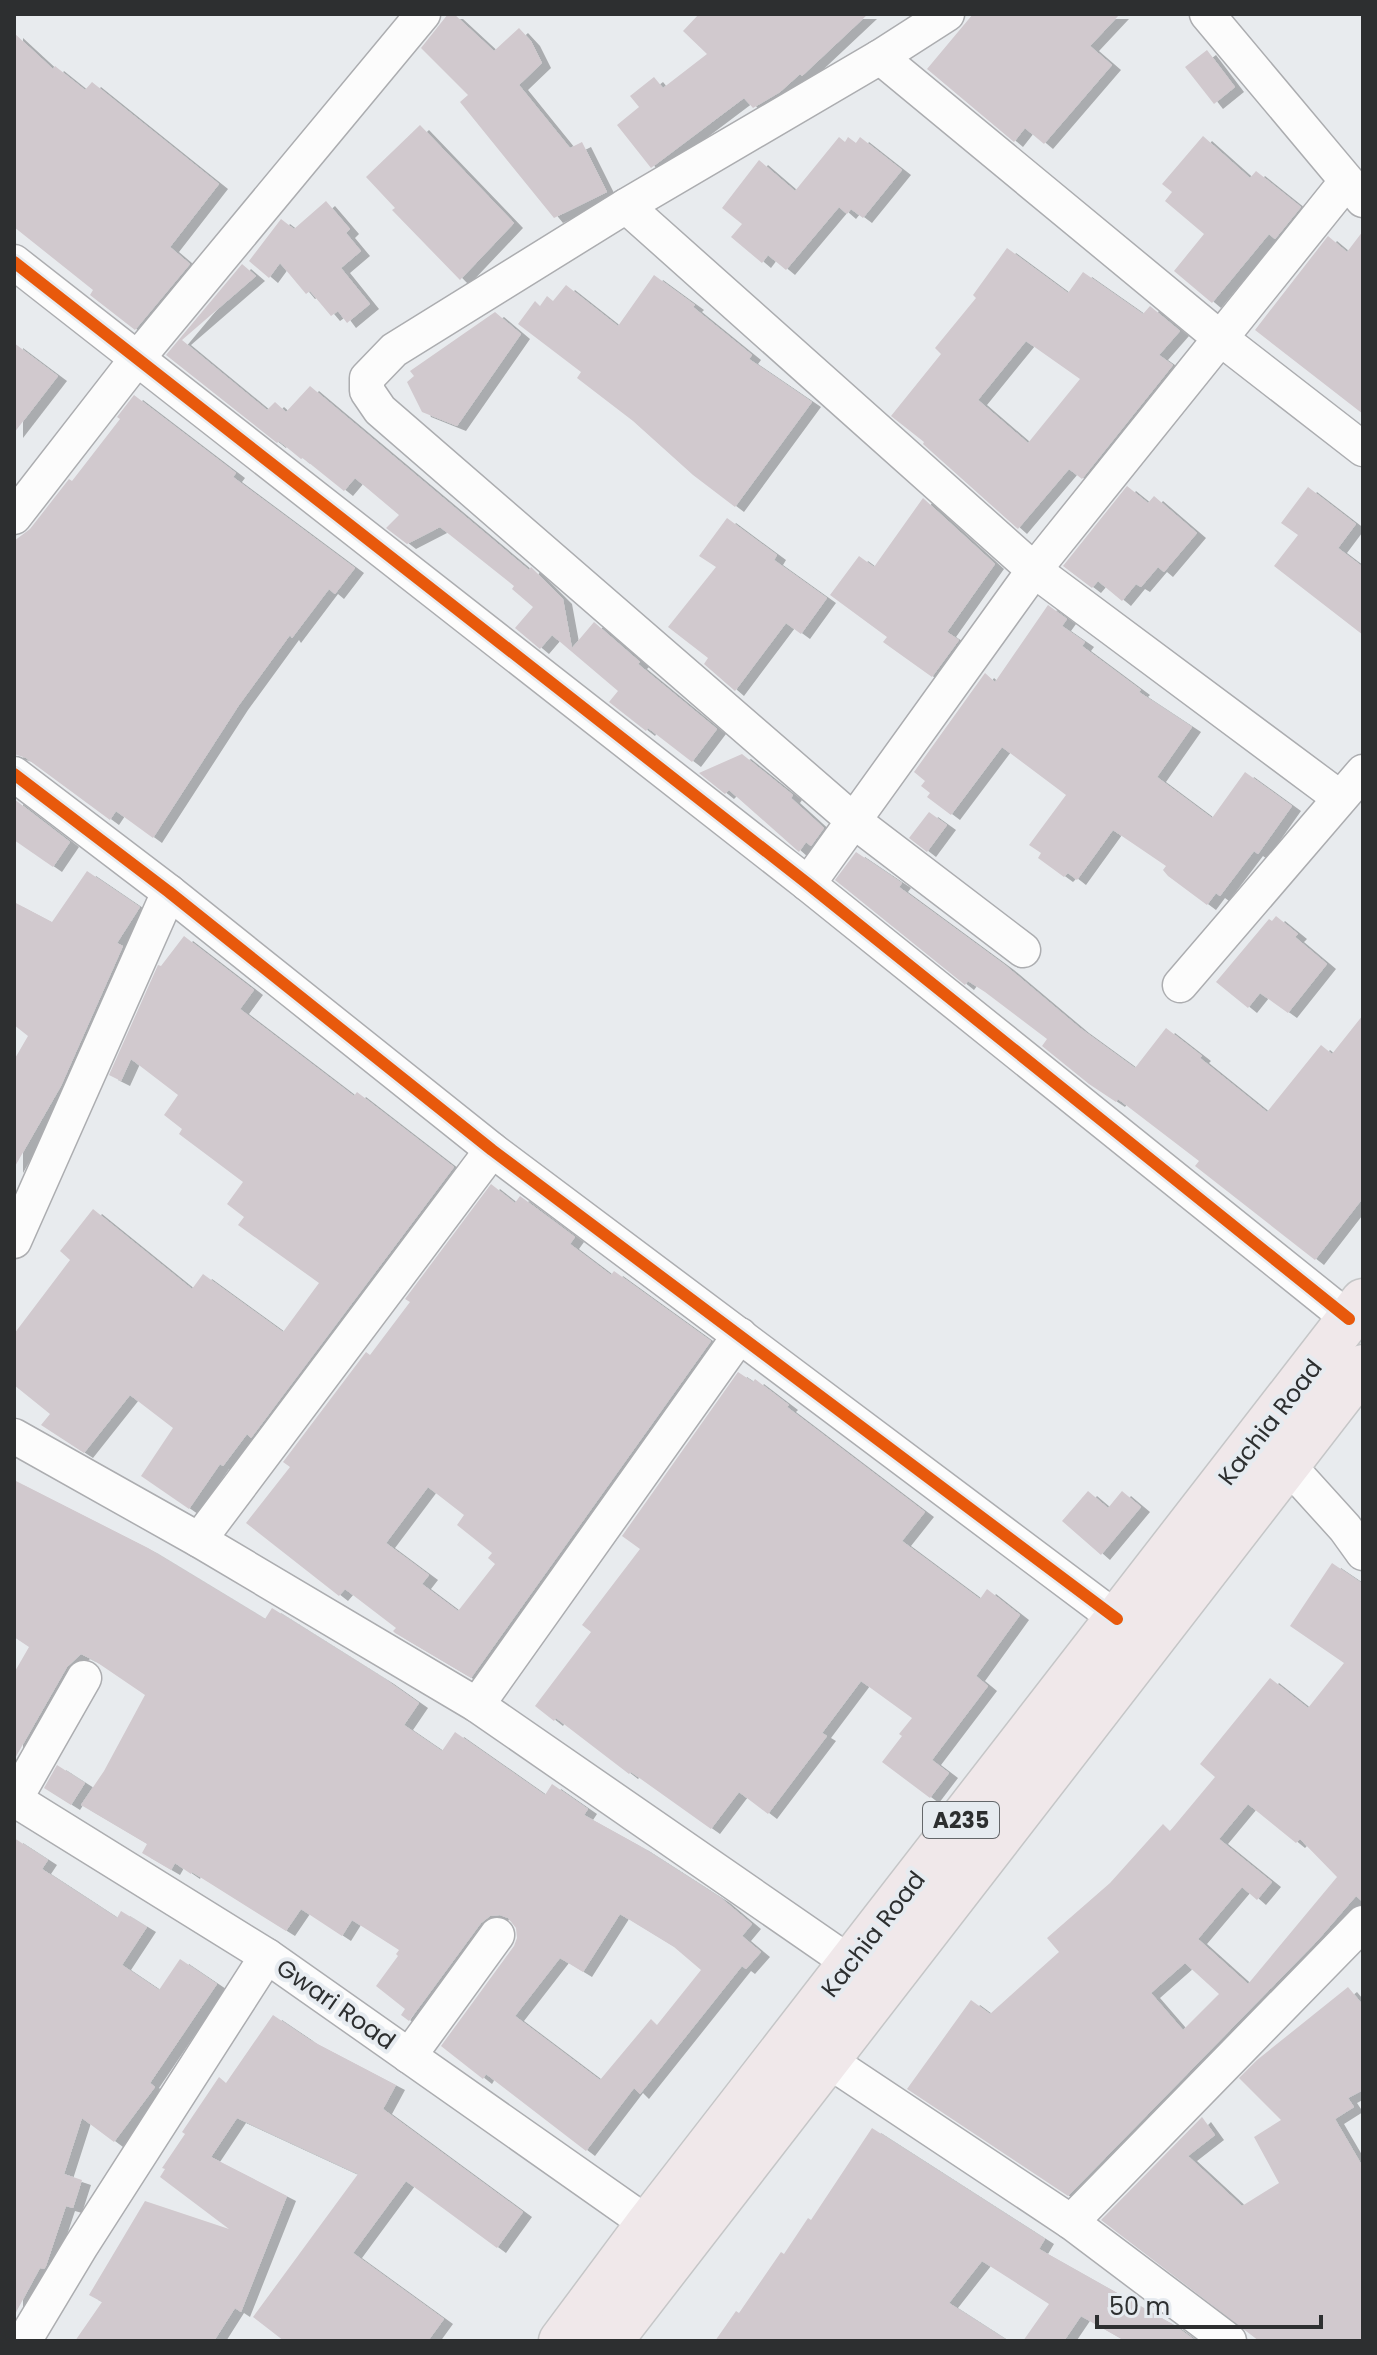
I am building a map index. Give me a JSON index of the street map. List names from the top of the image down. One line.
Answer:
{"streets":{"highway":["Kachia Road","A235"],"street":["Gwari Road"]},"crossings":[["Kachia Road","Gwari Road"]],"scale_bar":"50 m"}
